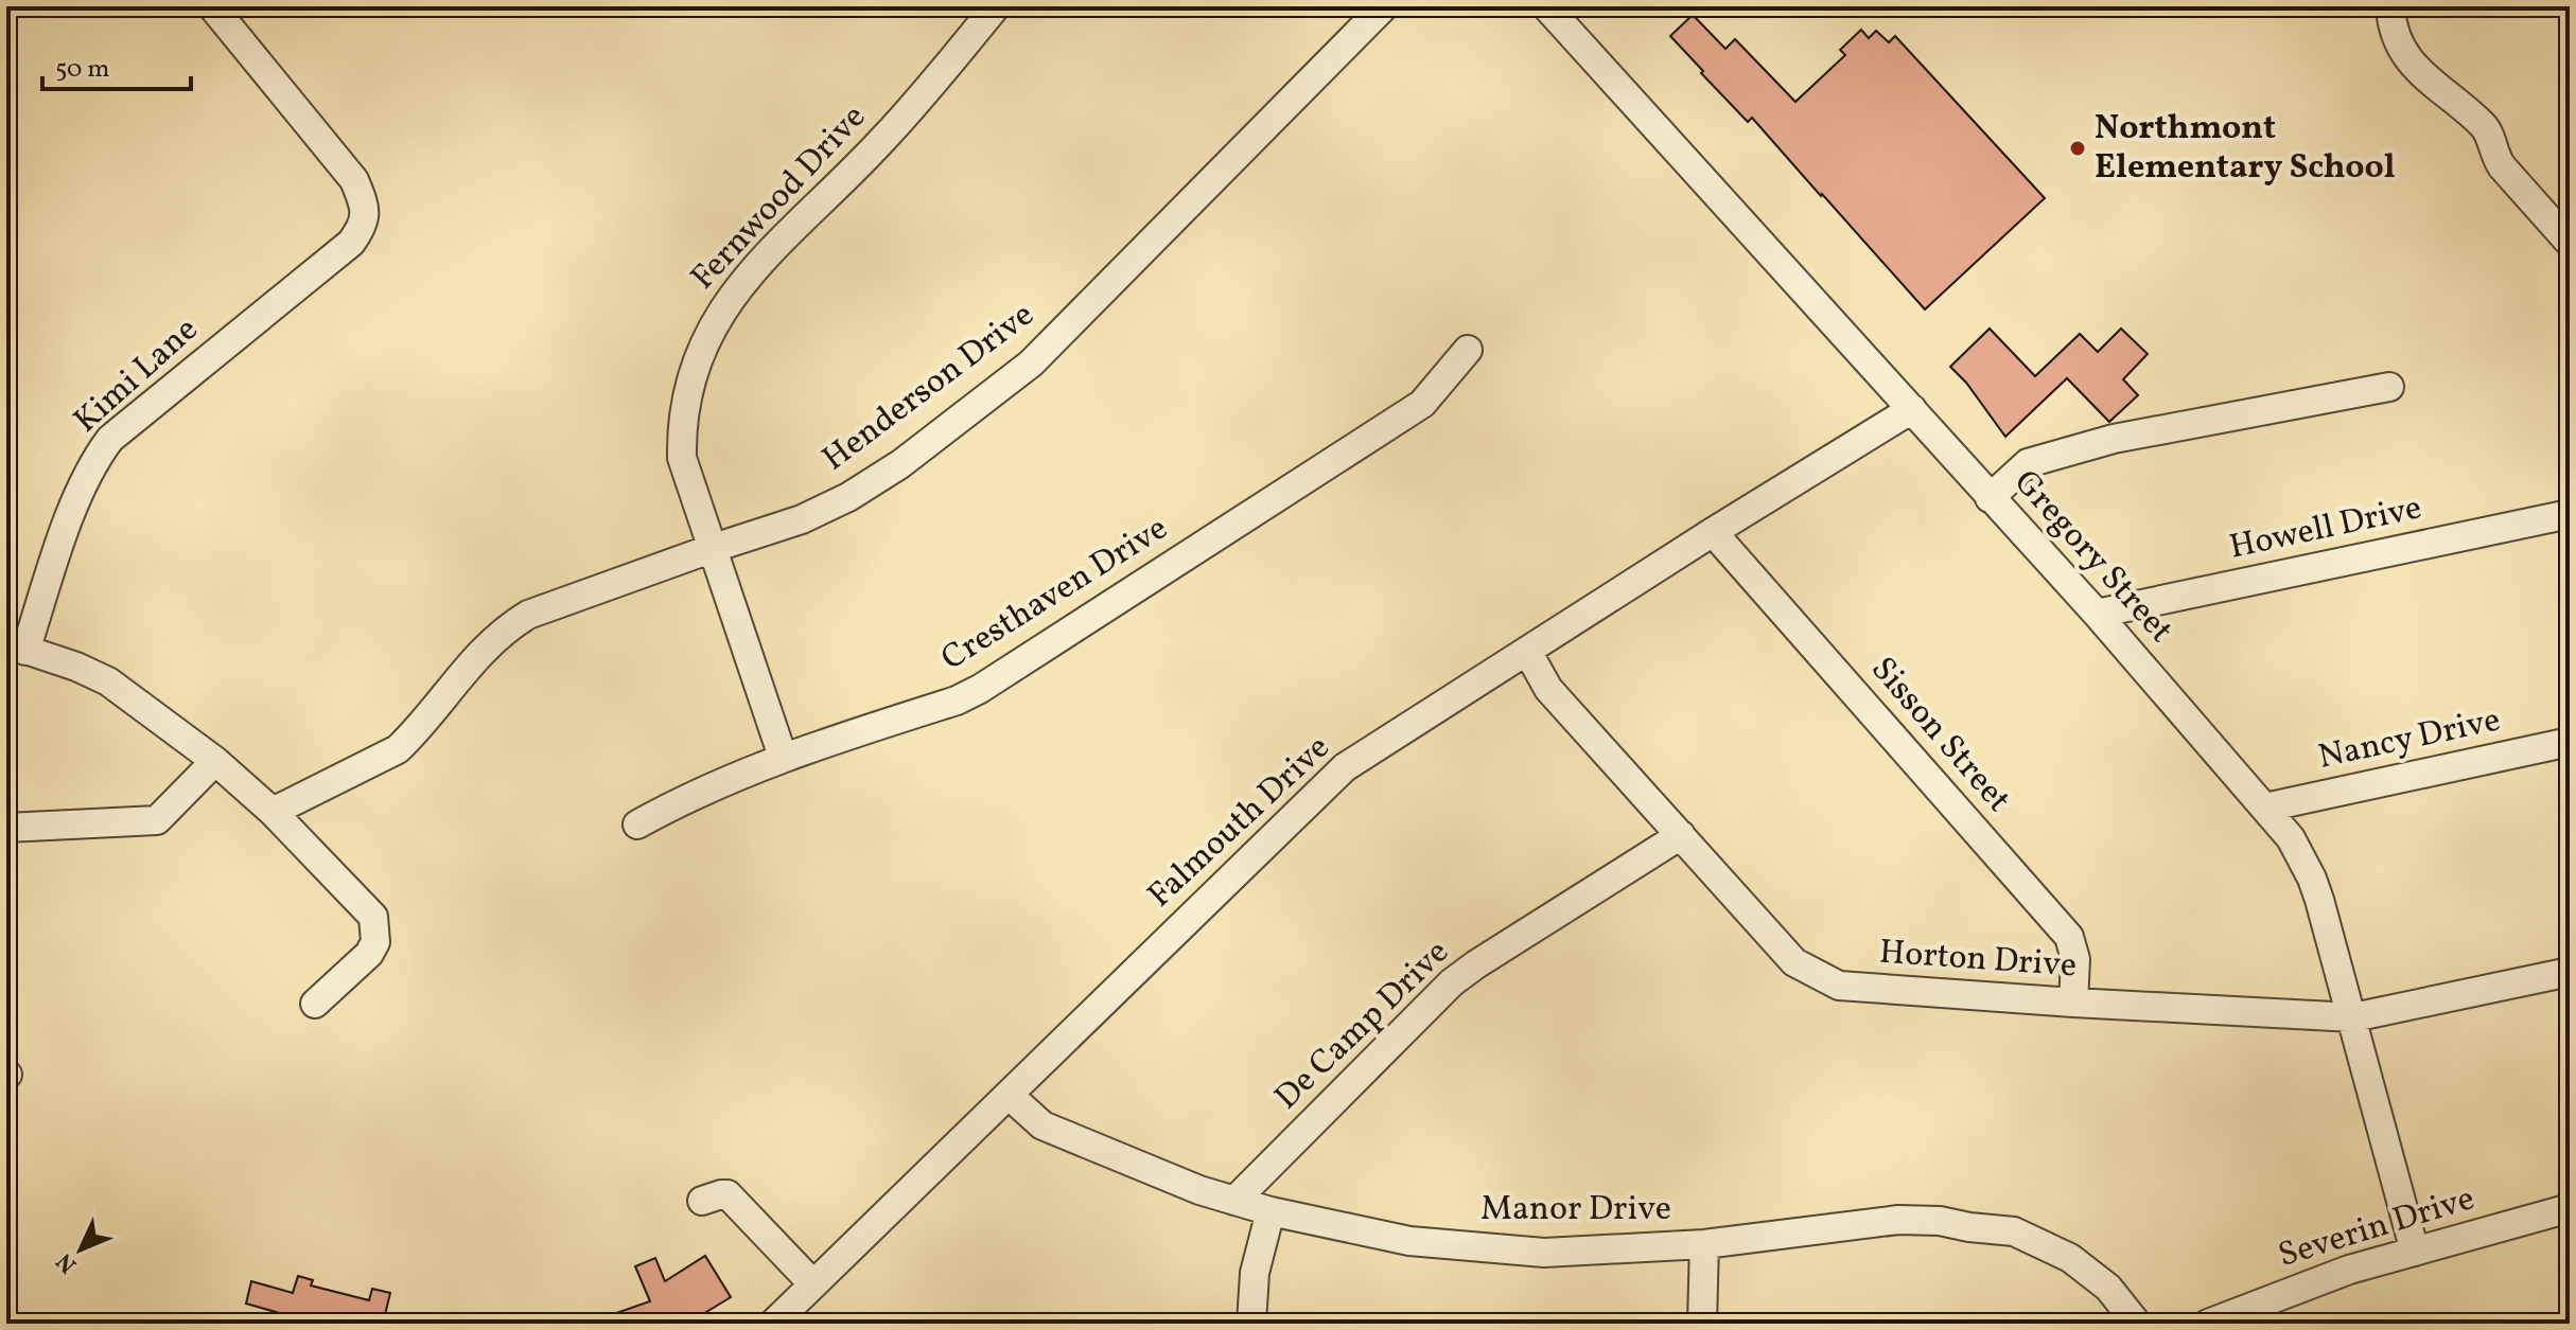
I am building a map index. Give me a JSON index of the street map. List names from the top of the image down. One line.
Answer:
{"streets":{"street":["Fernwood Drive","Kimi Lane","Henderson Drive","Howell Drive","Gregory Street","Cresthaven Drive","Sisson Street","Nancy Drive","Falmouth Drive","Horton Drive","De Camp Drive","Manor Drive","Severin Drive"]},"crossings":[["Fernwood Drive","Henderson Drive"],["Fernwood Drive","Cresthaven Drive"],["Howell Drive","Gregory Street"],["Gregory Street","Nancy Drive"],["Gregory Street","Falmouth Drive"],["Gregory Street","Horton Drive"],["Gregory Street","Severin Drive"],["Sisson Street","Falmouth Drive"],["Sisson Street","Horton Drive"],["Falmouth Drive","Horton Drive"],["Falmouth Drive","Manor Drive"],["Horton Drive","De Camp Drive"],["De Camp Drive","Manor Drive"]],"places":["Northmont Elementary School"],"scale_bar":"50 m","north":"bottom left"}
